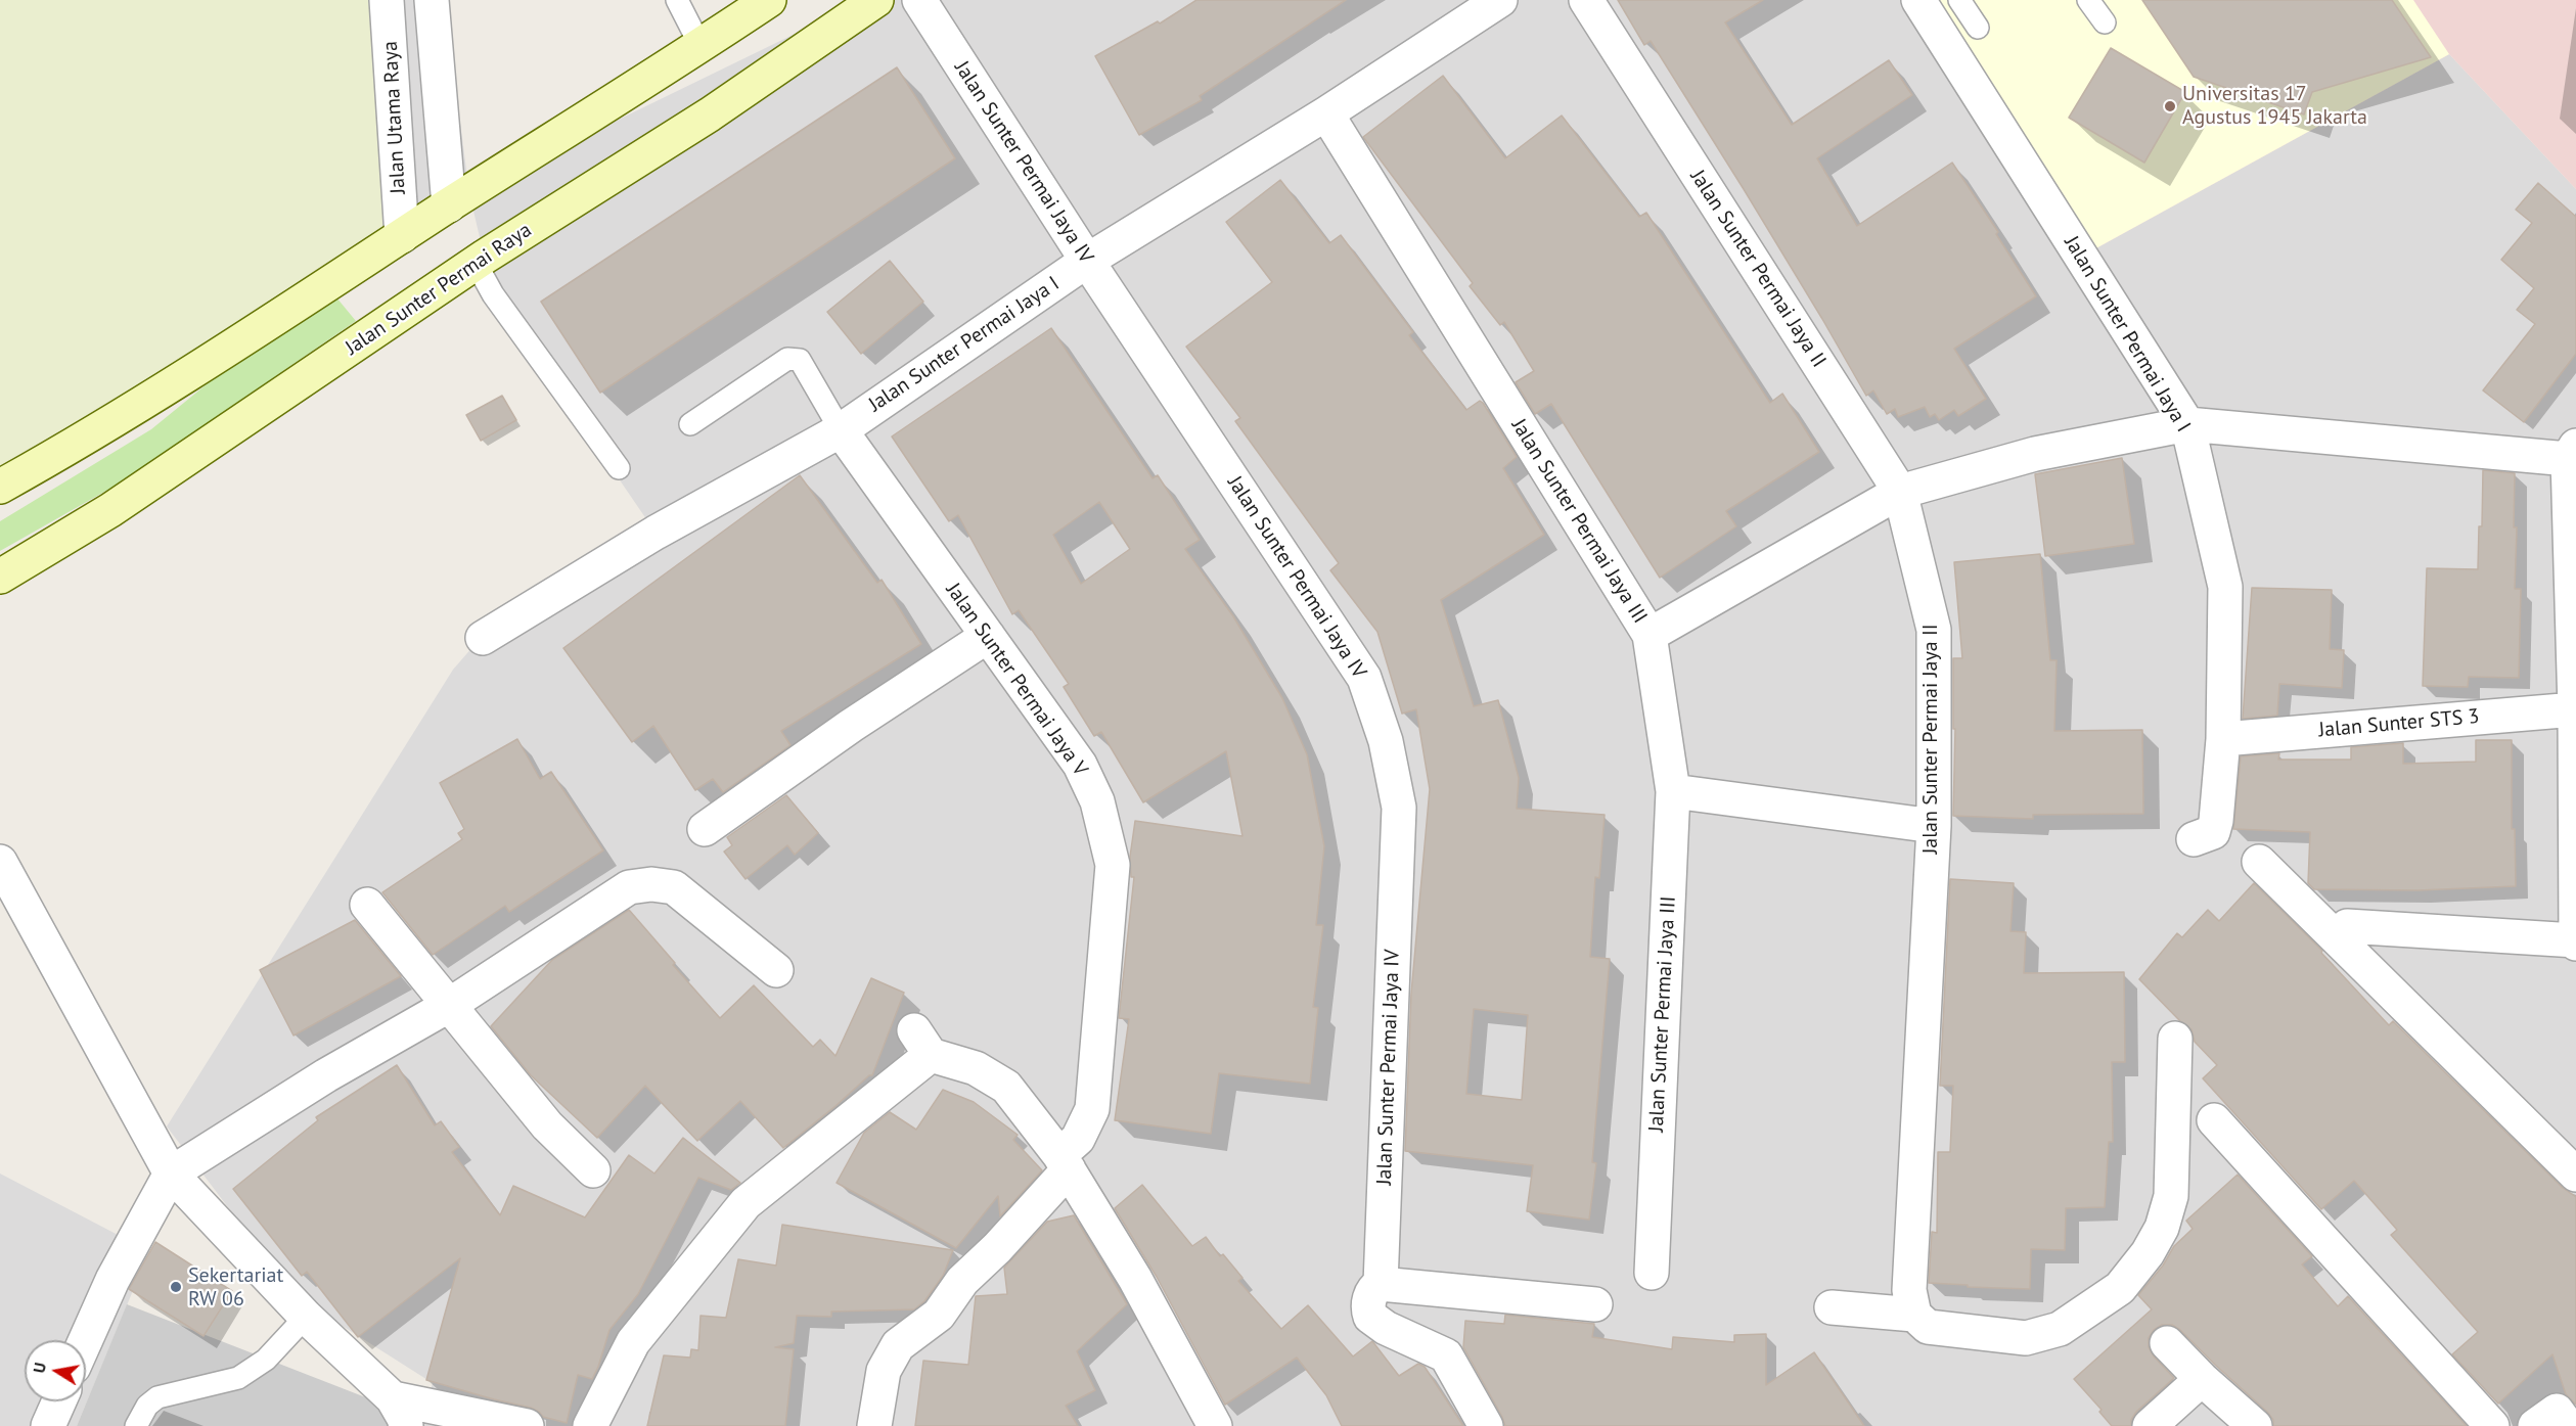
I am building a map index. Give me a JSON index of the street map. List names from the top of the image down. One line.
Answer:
{"streets":{"street":["Jalan Utama Raya","Jalan Sunter Permai Jaya IV","Jalan Sunter Permai Jaya II","Jalan Sunter Permai Raya","Jalan Sunter Permai Jaya I","Jalan Sunter Permai Jaya III","Jalan Sunter Permai Jaya V","Jalan Sunter STS 3"]},"crossings":[["Jalan Sunter Permai Jaya IV","Jalan Sunter Permai Jaya I"],["Jalan Sunter Permai Jaya I","Jalan Sunter Permai Jaya III"],["Jalan Sunter Permai Jaya I","Jalan Sunter Permai Jaya V"],["Jalan Sunter Permai Jaya I","Jalan Sunter STS 3"]],"places":["Universitas 17 Agustus 1945 Jakarta","Sekertariat RW 06"],"north":"left"}
